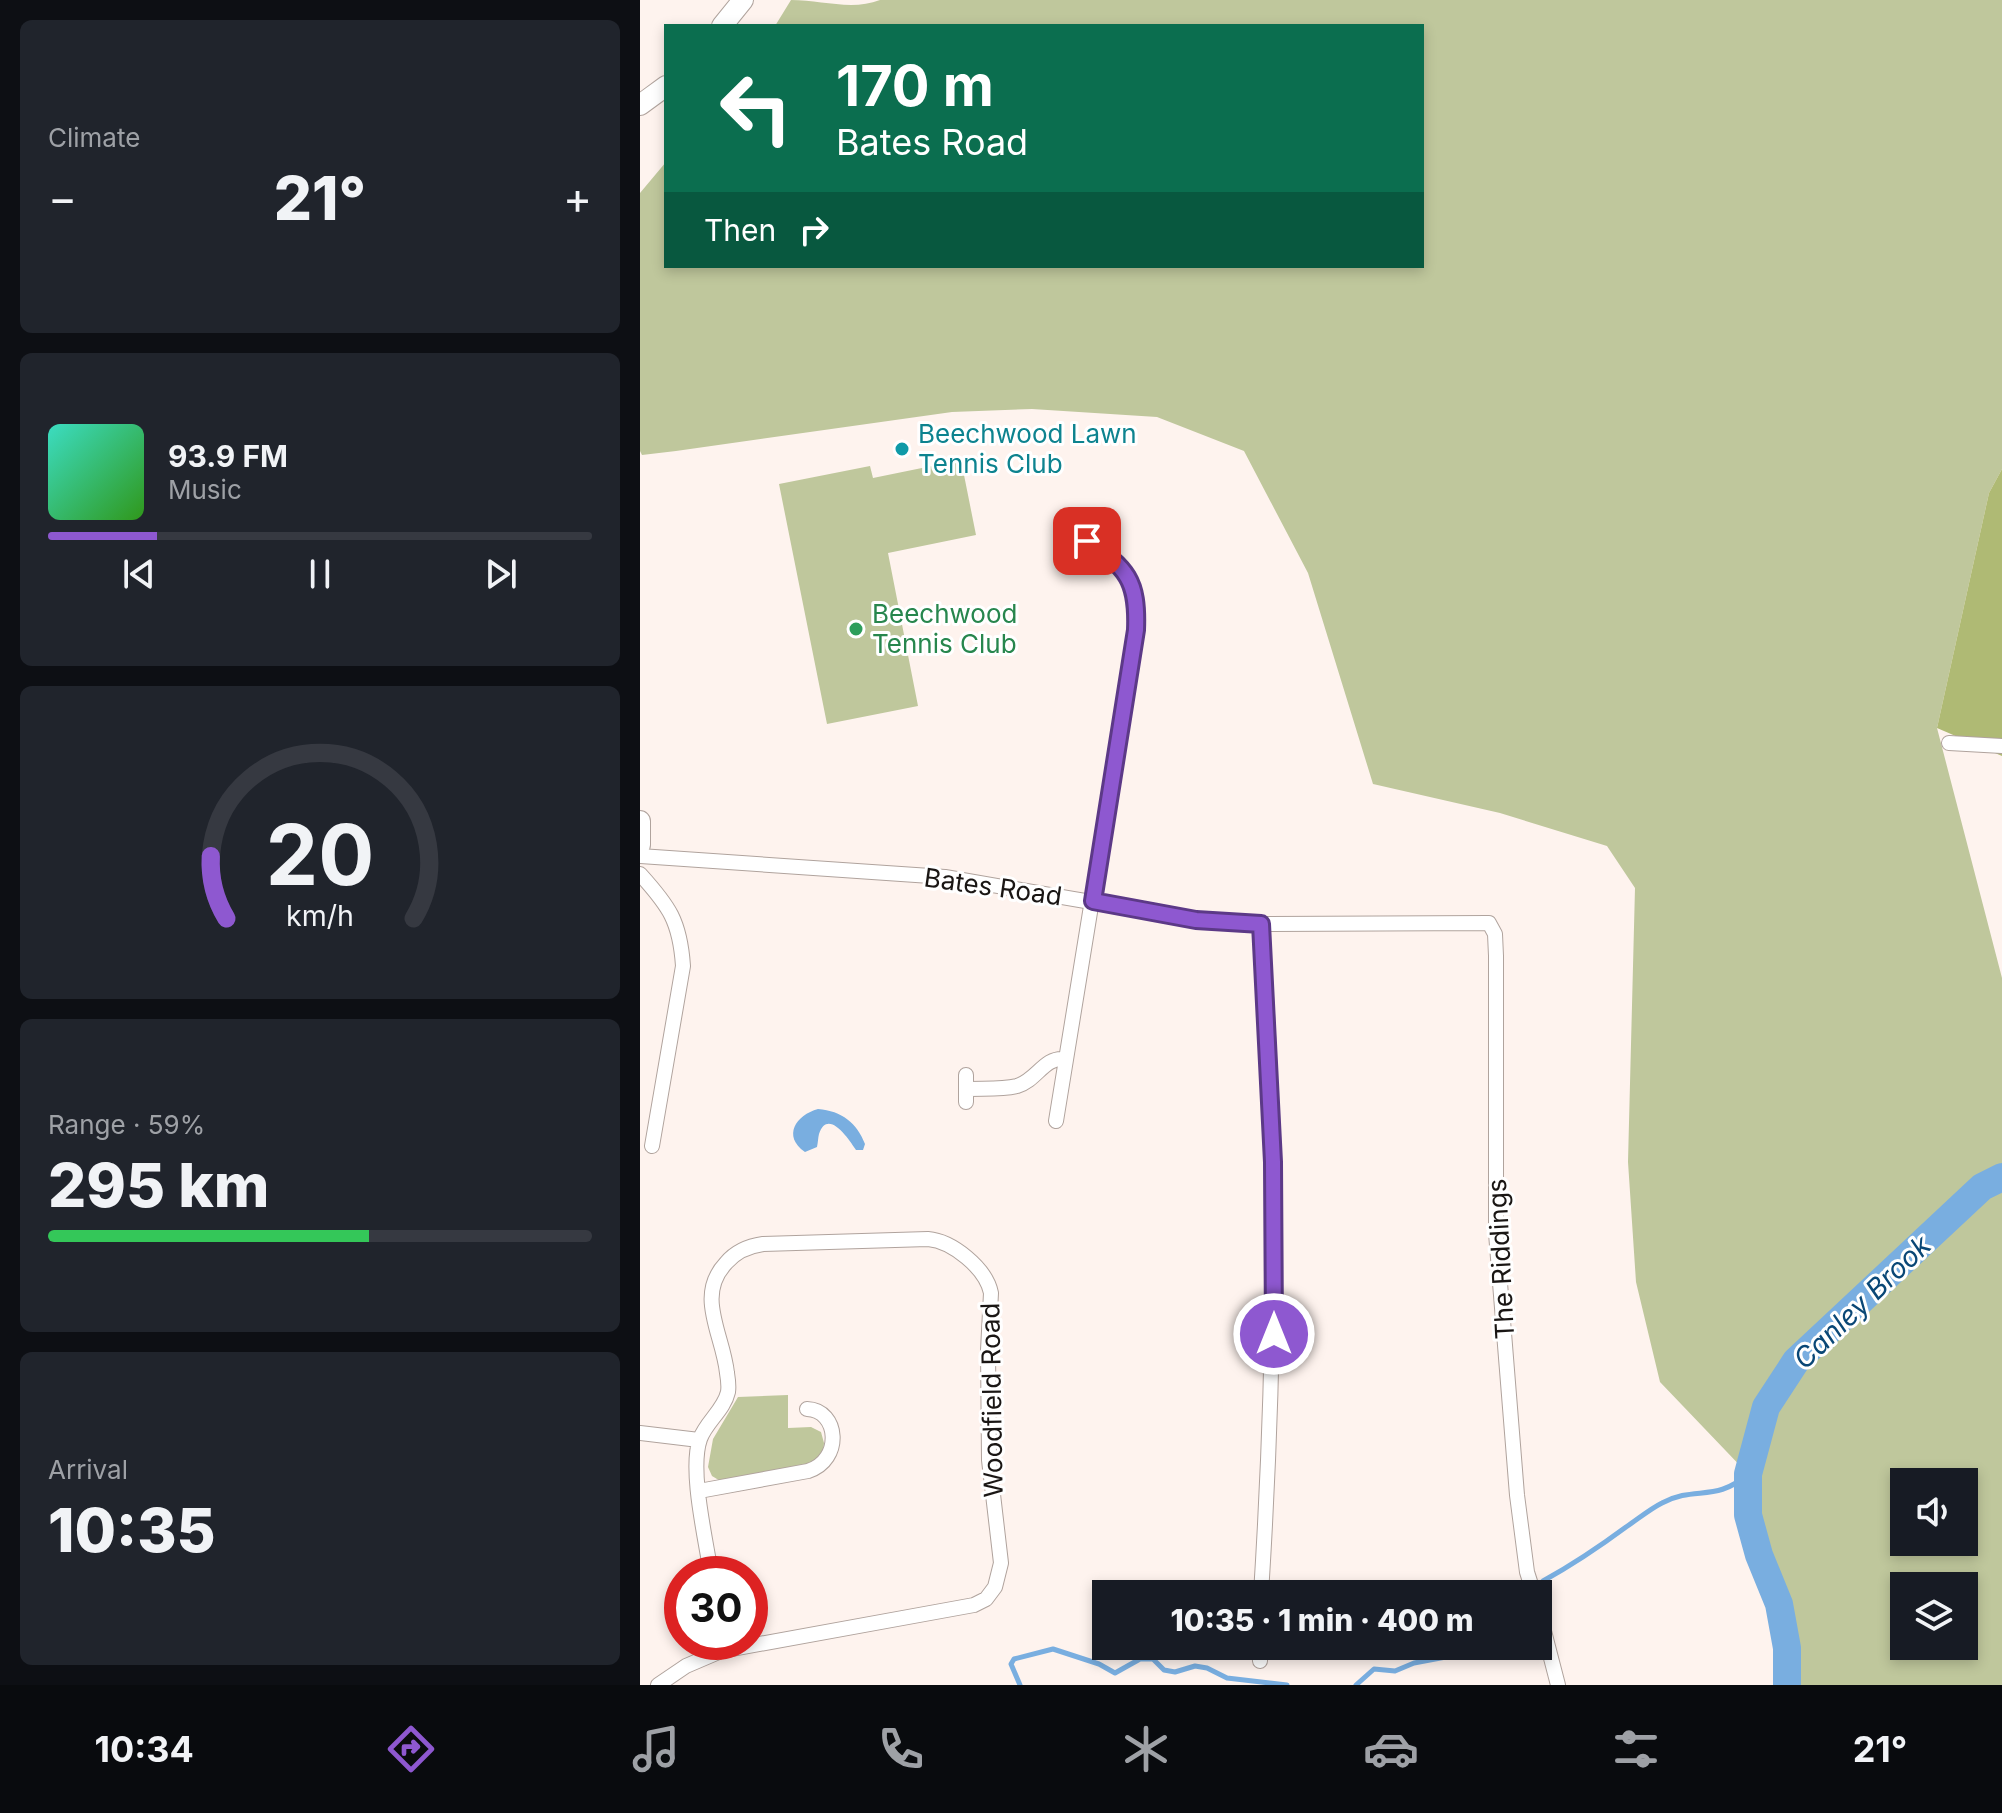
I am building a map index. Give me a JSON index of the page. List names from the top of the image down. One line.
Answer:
{"streets":{"street":["Bates Road","The Riddings","Woodfield Road"]},"crossings":[["Bates Road","The Riddings"]],"water":["Canley Brook"],"places":["Beechwood Lawn Tennis Club","Beechwood Tennis Club"],"page":{"tile":["Climate",["Range · 59%","295 km"],["Arrival","10:35"]],"turn":["170 m","Bates Road"],"heat":["−","21°","+"],"then":"Then","song":["93.9 FM","Music"],"limit":"30","trip":"10:35 · 1 min · 400 m","tabs":["10:34","21°"],"gauge":["20","km/h"]}}
